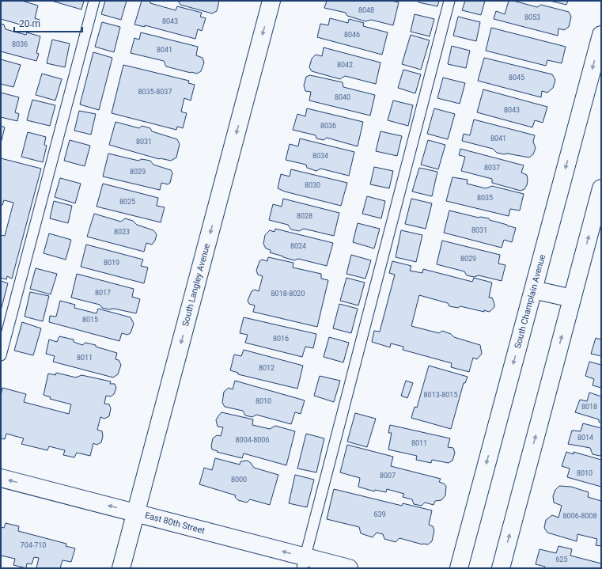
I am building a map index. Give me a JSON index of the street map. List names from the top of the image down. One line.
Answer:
{"streets":{"street":["South Langley Avenue","South Champlain Avenue","East 80th Street"]},"crossings":[["South Langley Avenue","East 80th Street"]],"one_way":["South Langley Avenue","East 80th Street"],"house_numbers":["8048","8053","8043","8046","8036","8041","8042","8045","8035-8037","8040","8043","8036","8041","8031","8034","8037","8029","8030","8035","8025","8028","8031","8023","8024","8029","8019","8017","8018-8020","8015","8016","8011","8012","8013-8015","8010","8018","8014","8004-8006","8011","8010","8007","8000","639","8006-8008","704-710","625"],"scale_bar":"20 m"}
